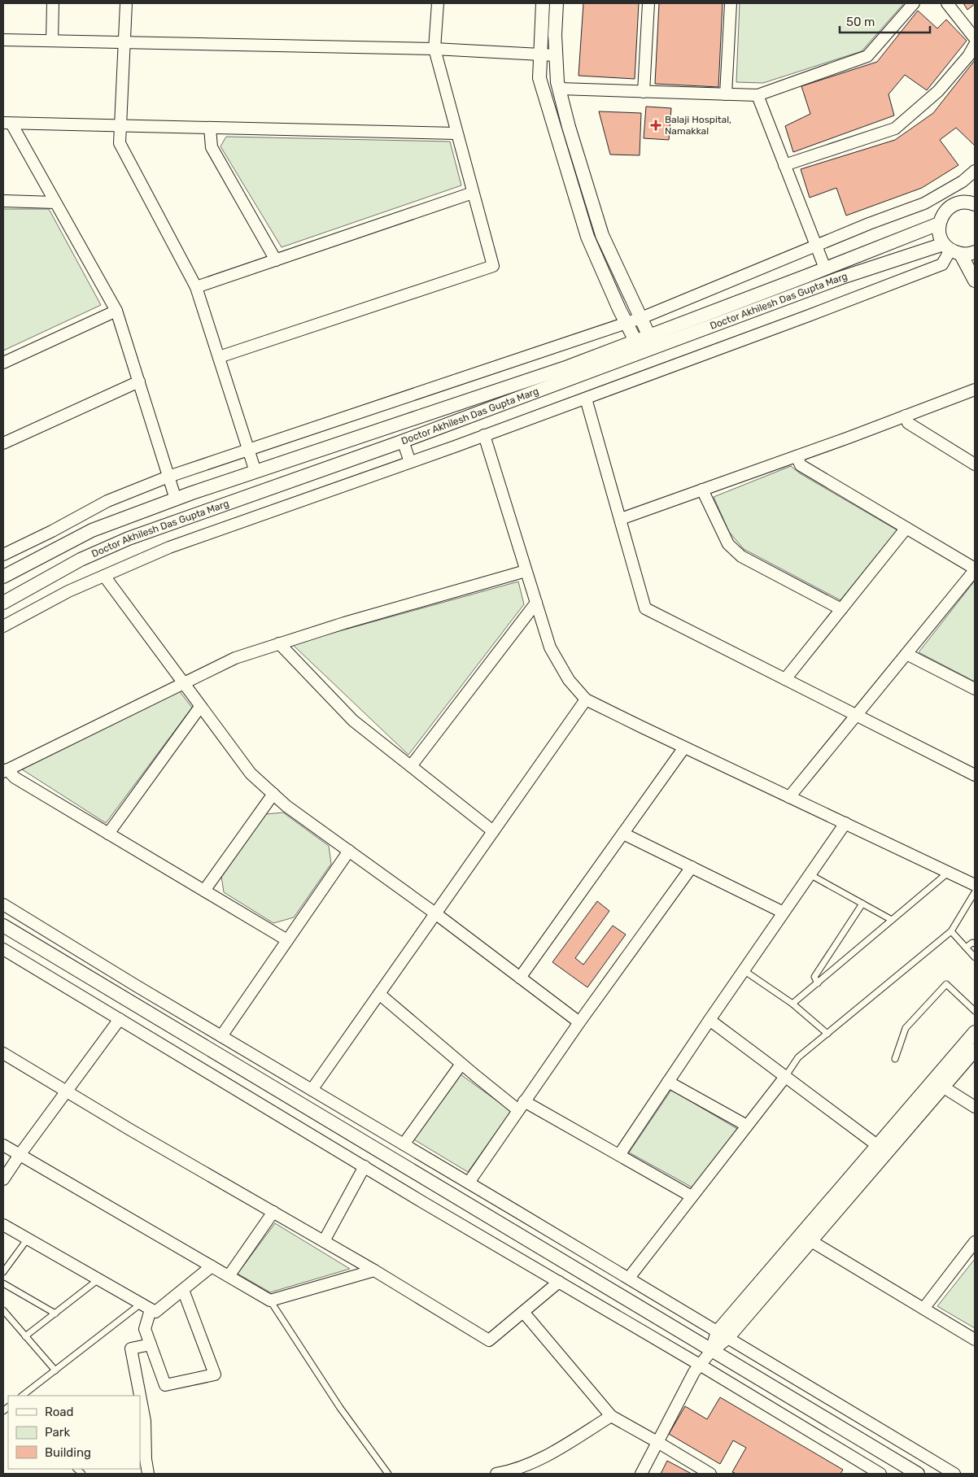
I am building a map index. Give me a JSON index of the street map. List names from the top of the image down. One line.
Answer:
{"streets":{"street":["Doctor Akhilesh Das Gupta Marg"]},"places":{"health":["Balaji Hospital, Namakkal"]},"legend":["Road","Park","Building"],"scale_bar":"50 m"}
